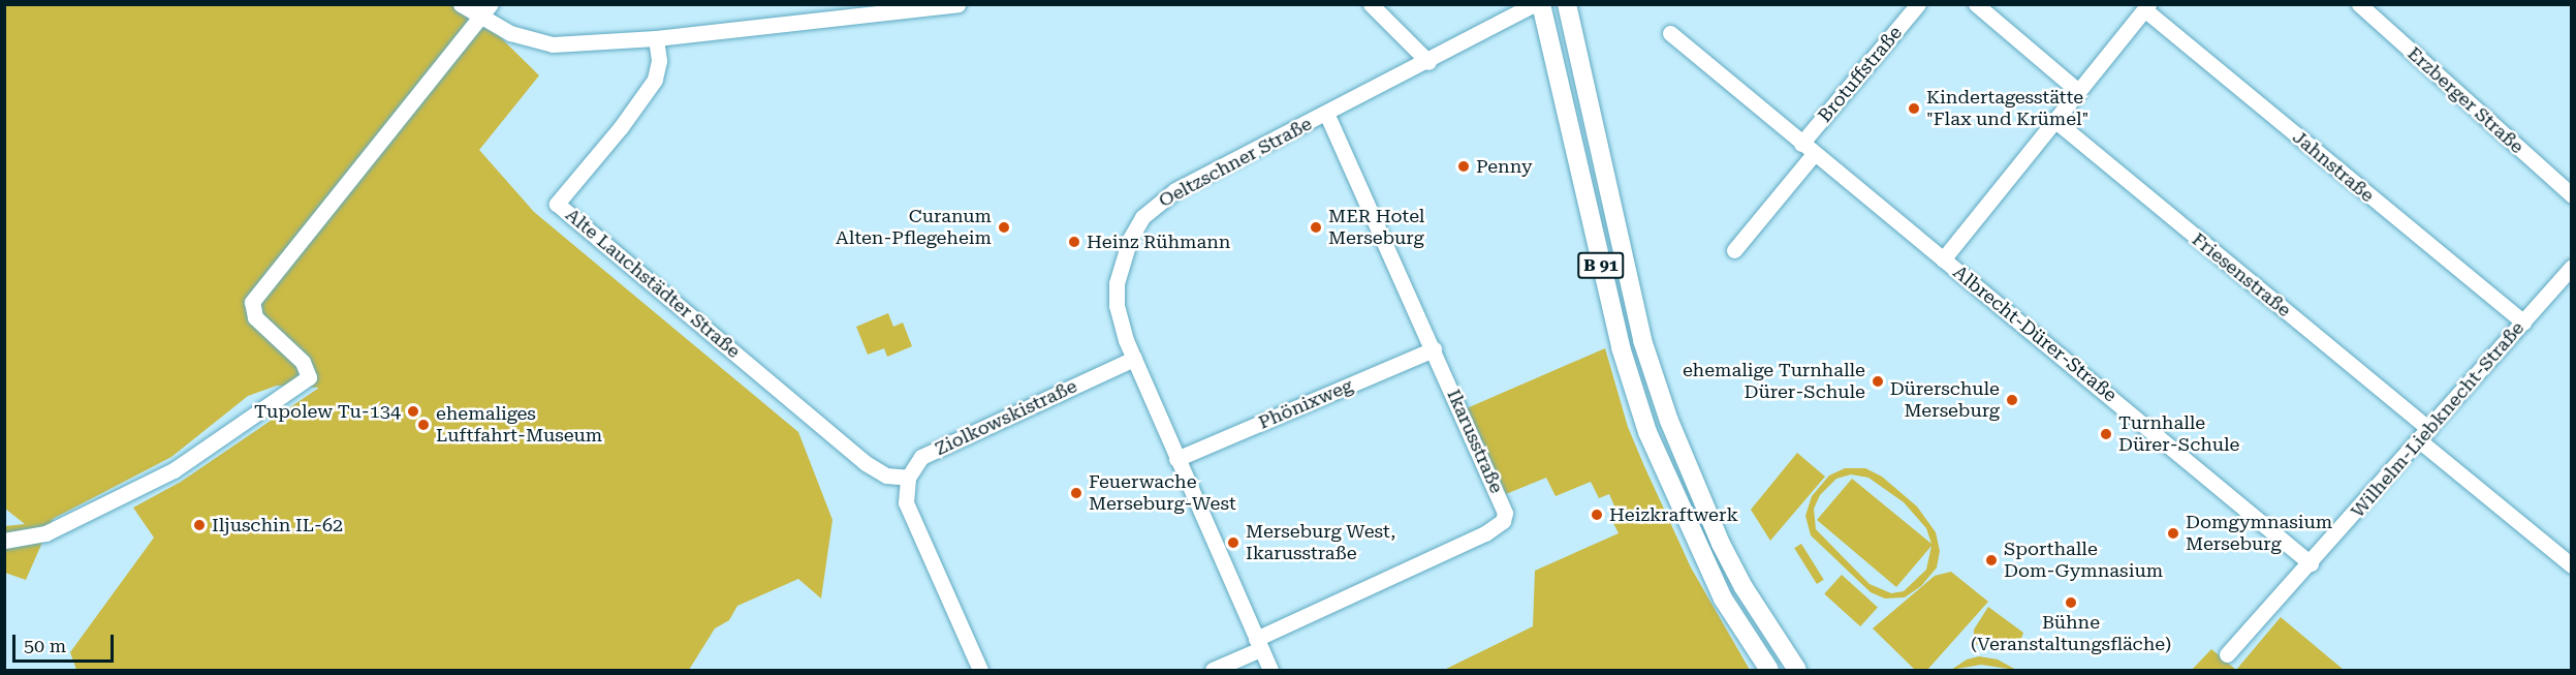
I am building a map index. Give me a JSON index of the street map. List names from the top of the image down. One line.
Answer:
{"streets":{"main road":["B 91"],"street":["Brotuffstraße","Erzberger Straße","Oeltzschner Straße","Jahnstraße","Friesenstraße","Alte Lauchstädter Straße","Albrecht-Dürer-Straße","Phönixweg","Ziolkowskistraße","Wilhelm-Liebknecht-Straße","Ikarusstraße"]},"crossings":[["Brotuffstraße","Albrecht-Dürer-Straße"],["Oeltzschner Straße","Phönixweg"],["Oeltzschner Straße","Ziolkowskistraße"],["Oeltzschner Straße","Ikarusstraße"],["Jahnstraße","Wilhelm-Liebknecht-Straße"],["Friesenstraße","Wilhelm-Liebknecht-Straße"],["Alte Lauchstädter Straße","Ziolkowskistraße"],["Albrecht-Dürer-Straße","Wilhelm-Liebknecht-Straße"],["Phönixweg","Ikarusstraße"]],"places":["Kindertagesstätte \"Flax und Krümel\"","Penny","Curanum Alten-Pflegeheim","MER Hotel Merseburg","Heinz Rühmann","ehemalige Turnhalle Dürer-Schule","Dürerschule Merseburg","Tupolew Tu-134","ehemaliges Luftfahrt-Museum","Turnhalle Dürer-Schule","Feuerwache Merseburg-West","Heizkraftwerk","Iljuschin IL-62","Domgymnasium Merseburg","Merseburg West, Ikarusstraße","Sporthalle Dom-Gymnasium","Bühne (Veranstaltungsfläche)"],"scale_bar":"50 m"}
